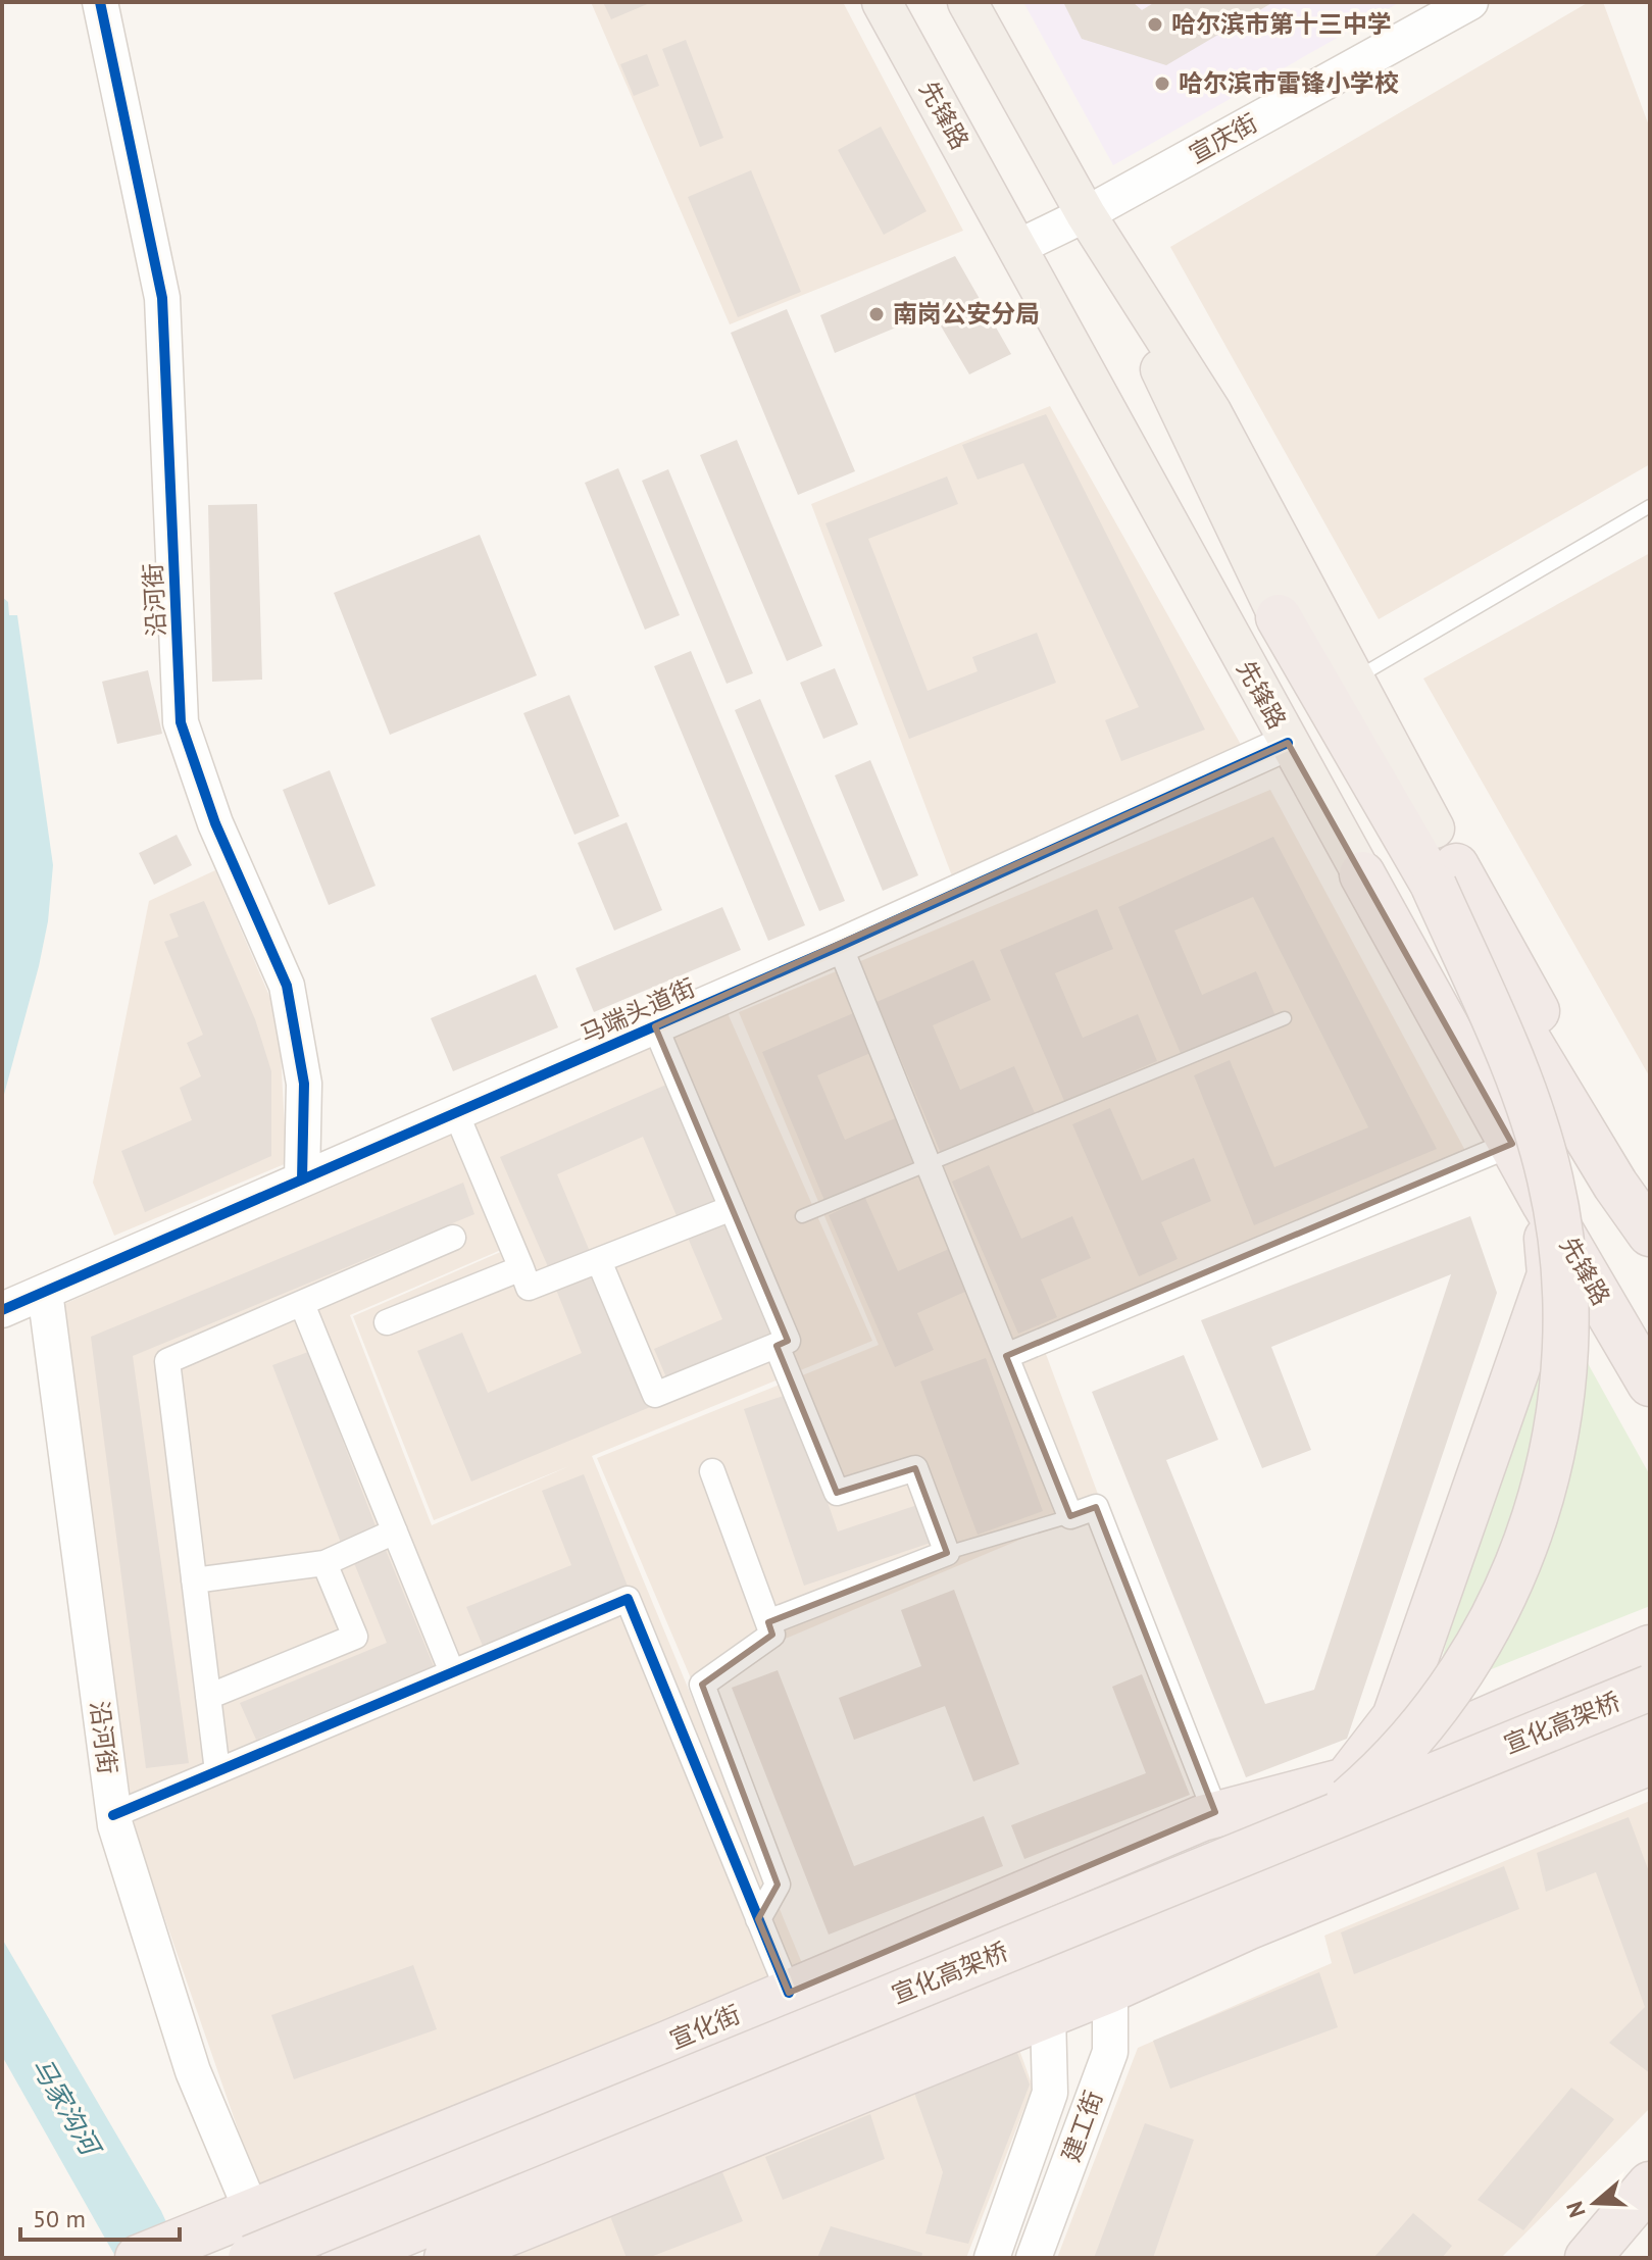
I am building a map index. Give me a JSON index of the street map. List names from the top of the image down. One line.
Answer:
{"streets":{"highway":["先锋路","宣化高架桥","宣化街"],"street":["宣庆街","沿河街","马端头道街","建工街"]},"crossings":[["先锋路","宣庆街"],["先锋路","马端头道街"],["沿河街","马端头道街"],["沿河街","宣化街"]],"water":["马家沟河"],"places":["哈尔滨市第十三中学","哈尔滨市雷锋小学校","南岗公安分局"],"scale_bar":"50 m","north":"left"}
